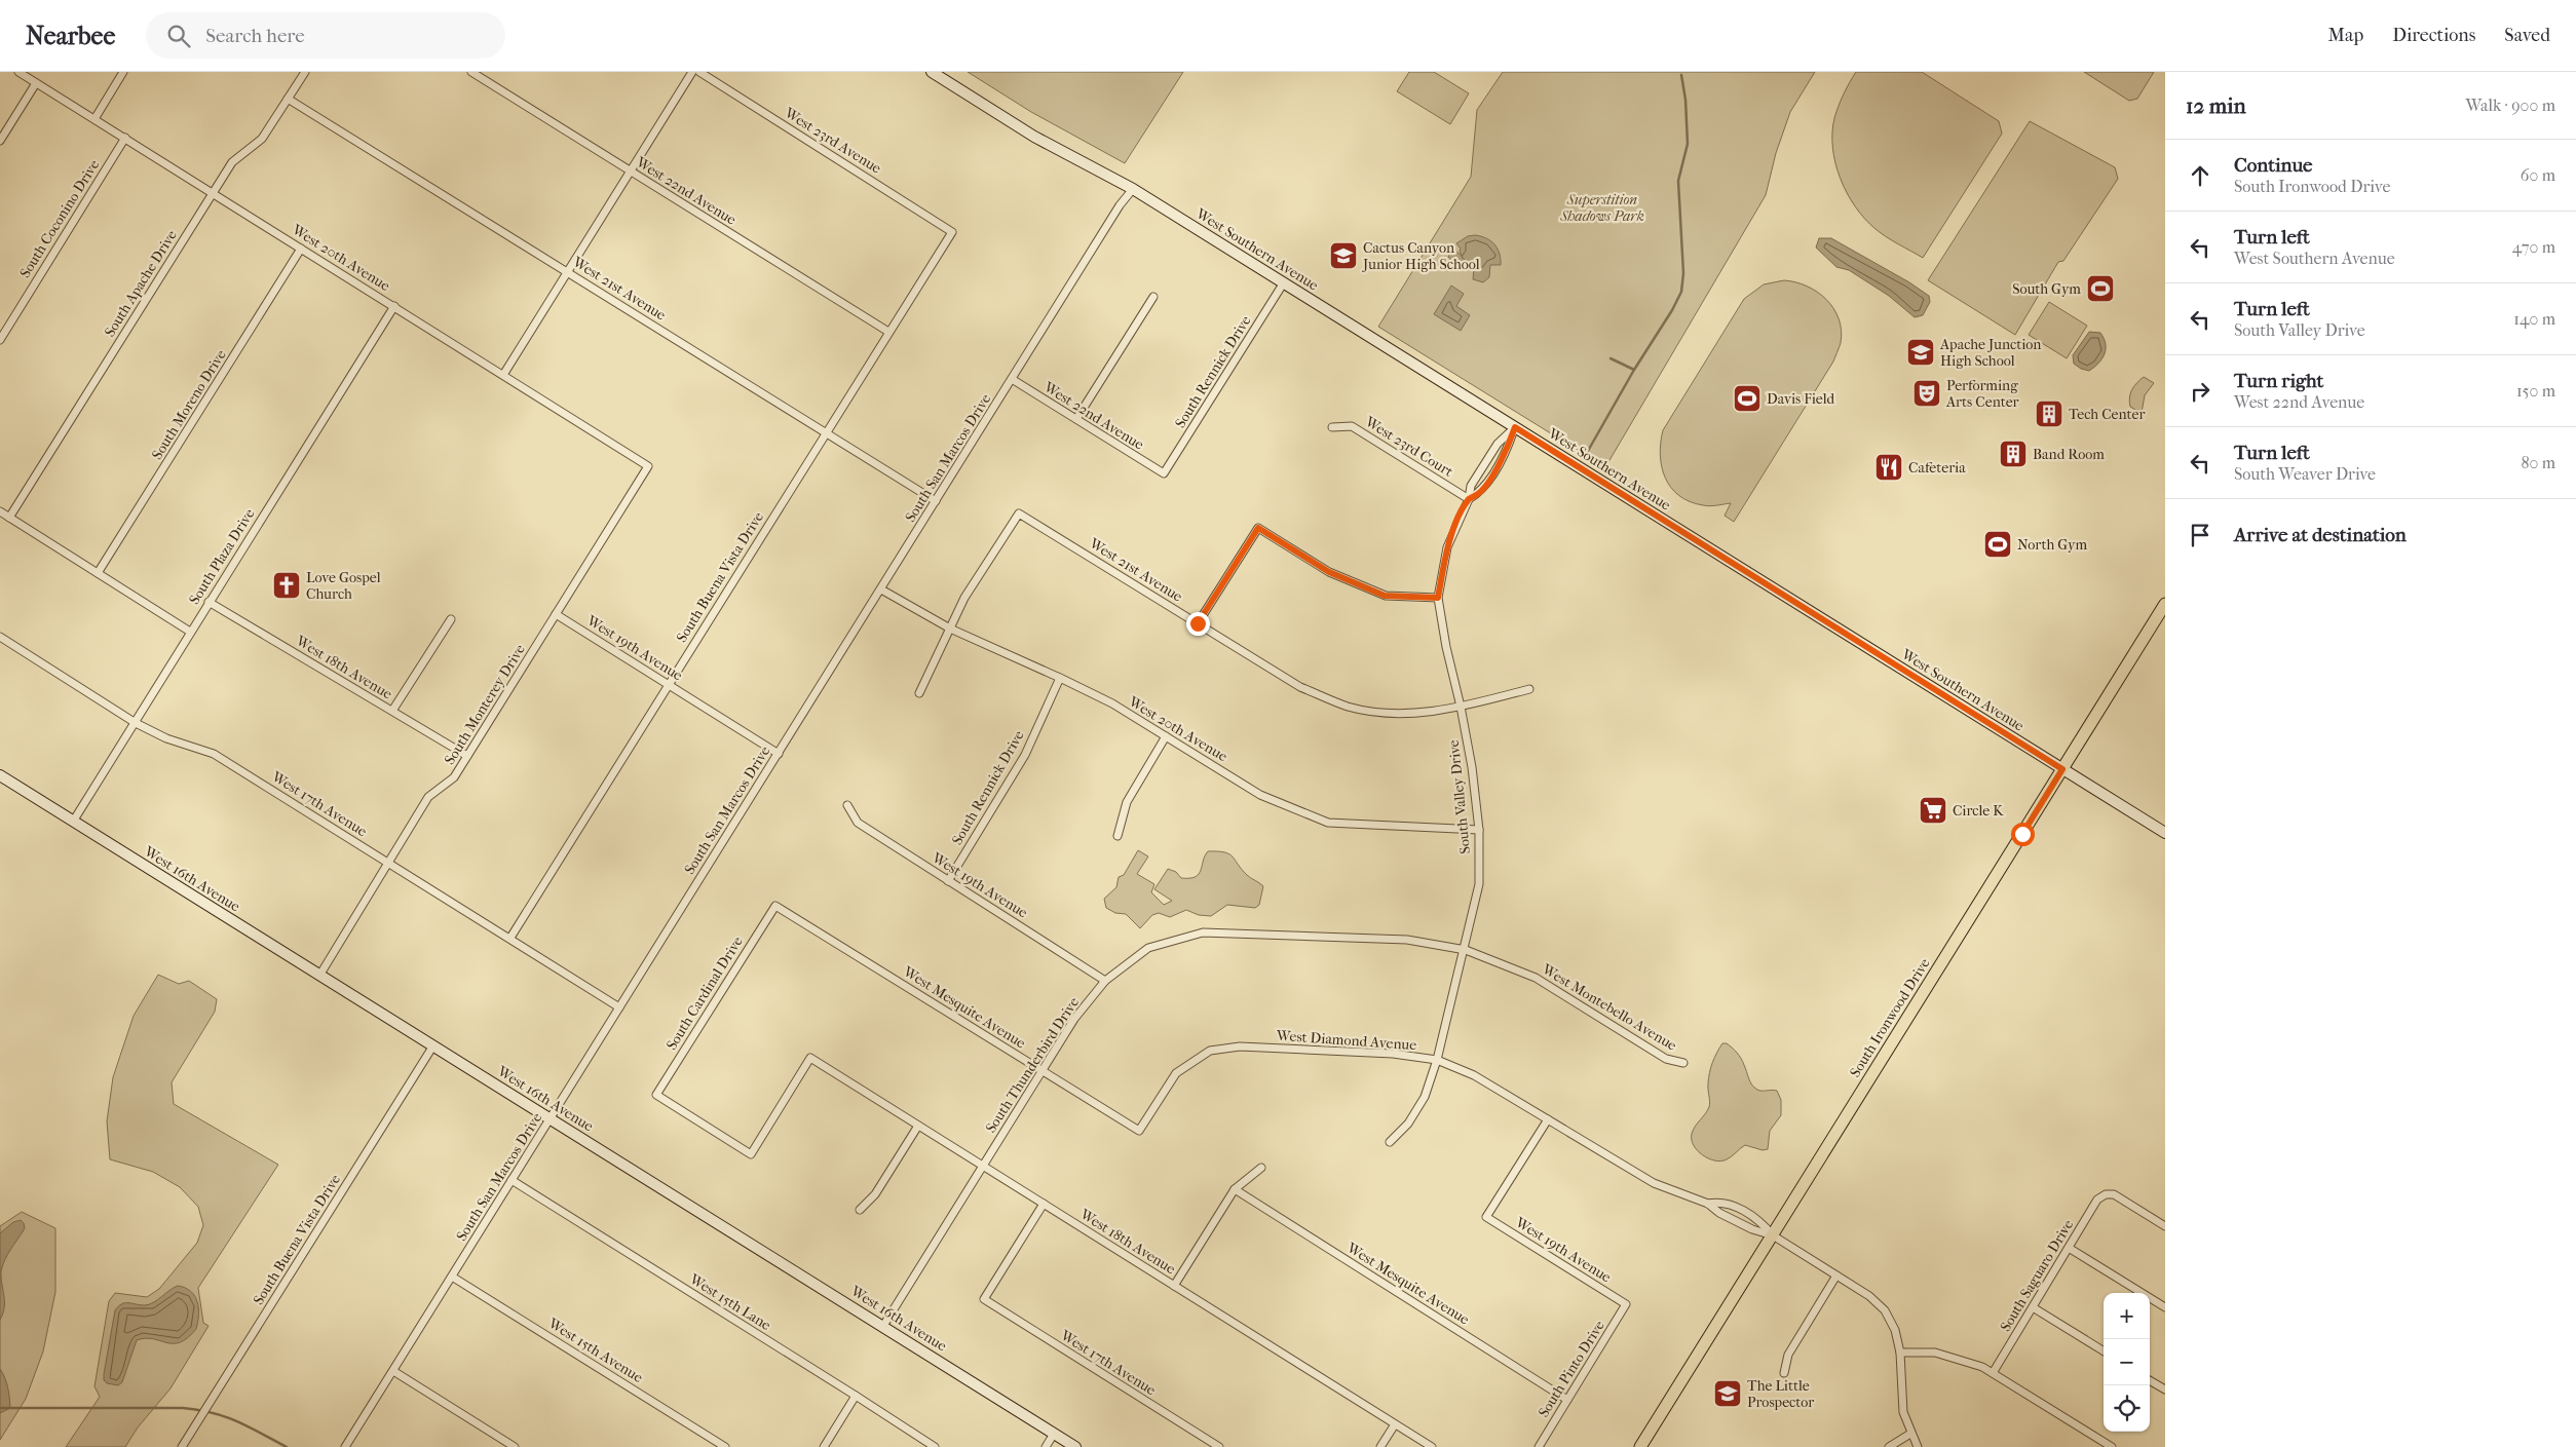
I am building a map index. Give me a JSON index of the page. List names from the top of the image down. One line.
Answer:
{"streets":{"main road":["West Southern Avenue","West 16th Avenue","South Ironwood Drive"],"street":["West 23rd Avenue","West 22nd Avenue","South Coconino Drive","West 20th Avenue","South Apache Drive","West 21st Avenue","South Rennick Drive","South Moreno Drive","West 23rd Court","South San Marcos Drive","South Plaza Drive","South Buena Vista Drive","West 19th Avenue","West 18th Avenue","South Monterey Drive","South Valley Drive","West 17th Avenue","South Cardinal Drive","West Mesquite Avenue","West Montebello Avenue","West Diamond Avenue","South Thunderbird Drive","South Saguaro Drive","West 15th Lane","West 15th Avenue","South Pinto Drive"]},"crossings":[["West 23rd Avenue","South Buena Vista Drive"],["West 22nd Avenue","South Rennick Drive"],["West 22nd Avenue","South San Marcos Drive"],["West 22nd Avenue","South Buena Vista Drive"],["South Coconino Drive","West 20th Avenue"],["West Southern Avenue","South Rennick Drive"],["West Southern Avenue","South San Marcos Drive"],["West Southern Avenue","South Valley Drive"],["West Southern Avenue","South Ironwood Drive"],["West 20th Avenue","South Apache Drive"],["West 20th Avenue","West 21st Avenue"],["West 20th Avenue","South Rennick Drive"],["West 20th Avenue","South Moreno Drive"],["West 20th Avenue","South San Marcos Drive"],["West 20th Avenue","South Plaza Drive"],["West 20th Avenue","South Monterey Drive"],["West 20th Avenue","South Valley Drive"],["South Apache Drive","West 21st Avenue"],["West 21st Avenue","South San Marcos Drive"],["West 21st Avenue","South Buena Vista Drive"],["West 21st Avenue","South Valley Drive"],["South Rennick Drive","West 19th Avenue"],["West 23rd Court","South Valley Drive"],["South San Marcos Drive","West 19th Avenue"],["South San Marcos Drive","West 17th Avenue"],["South San Marcos Drive","West 16th Avenue"],["South San Marcos Drive","West 15th Lane"],["South San Marcos Drive","West 15th Avenue"],["South Plaza Drive","West 18th Avenue"],["South Plaza Drive","West 17th Avenue"],["South Plaza Drive","West 16th Avenue"],["South Buena Vista Drive","West 19th Avenue"],["South Buena Vista Drive","West 17th Avenue"],["South Buena Vista Drive","West 16th Avenue"],["West 19th Avenue","South Monterey Drive"],["West 19th Avenue","West Diamond Avenue"],["West 19th Avenue","South Thunderbird Drive"],["West 19th Avenue","South Pinto Drive"],["West 18th Avenue","South Monterey Drive"],["West 18th Avenue","West 17th Avenue"],["West 18th Avenue","South Cardinal Drive"],["West 18th Avenue","South Thunderbird Drive"],["South Monterey Drive","West 17th Avenue"],["South Monterey Drive","West 16th Avenue"],["South Valley Drive","West Montebello Avenue"],["South Valley Drive","West Diamond Avenue"],["South Valley Drive","South Thunderbird Drive"],["West 16th Avenue","South Thunderbird Drive"],["South Cardinal Drive","West Mesquite Avenue"],["West Mesquite Avenue","West Diamond Avenue"],["West Mesquite Avenue","South Thunderbird Drive"],["West Mesquite Avenue","South Pinto Drive"],["West Montebello Avenue","South Thunderbird Drive"],["South Ironwood Drive","West Diamond Avenue"]],"parks":["Superstition Shadows Park"],"places":{"school or university":["Cactus Canyon Junior High School","Apache Junction High School","The Little Prospector"],"sports":["South Gym","Davis Field","North Gym"],"theatre":["Performing Arts Center"],"building":["Tech Center","Band Room"],"restaurant":["Cafeteria"],"church":["Love Gospel Church"],"supermarket":["Circle K"]},"page":{"header":"Nearbee","search":"Search here","nav":["Map","Directions","Saved"],"heading":["12 min","Walk · 900 m"],"list":[["Continue","South Ironwood Drive","60 m"],["Turn left","West Southern Avenue","470 m"],["Turn left","South Valley Drive","140 m"],["Turn right","West 22nd Avenue","150 m"],["Turn left","South Weaver Drive","80 m"],"Arrive at destination"],"map_buttons":["+","−"]}}
